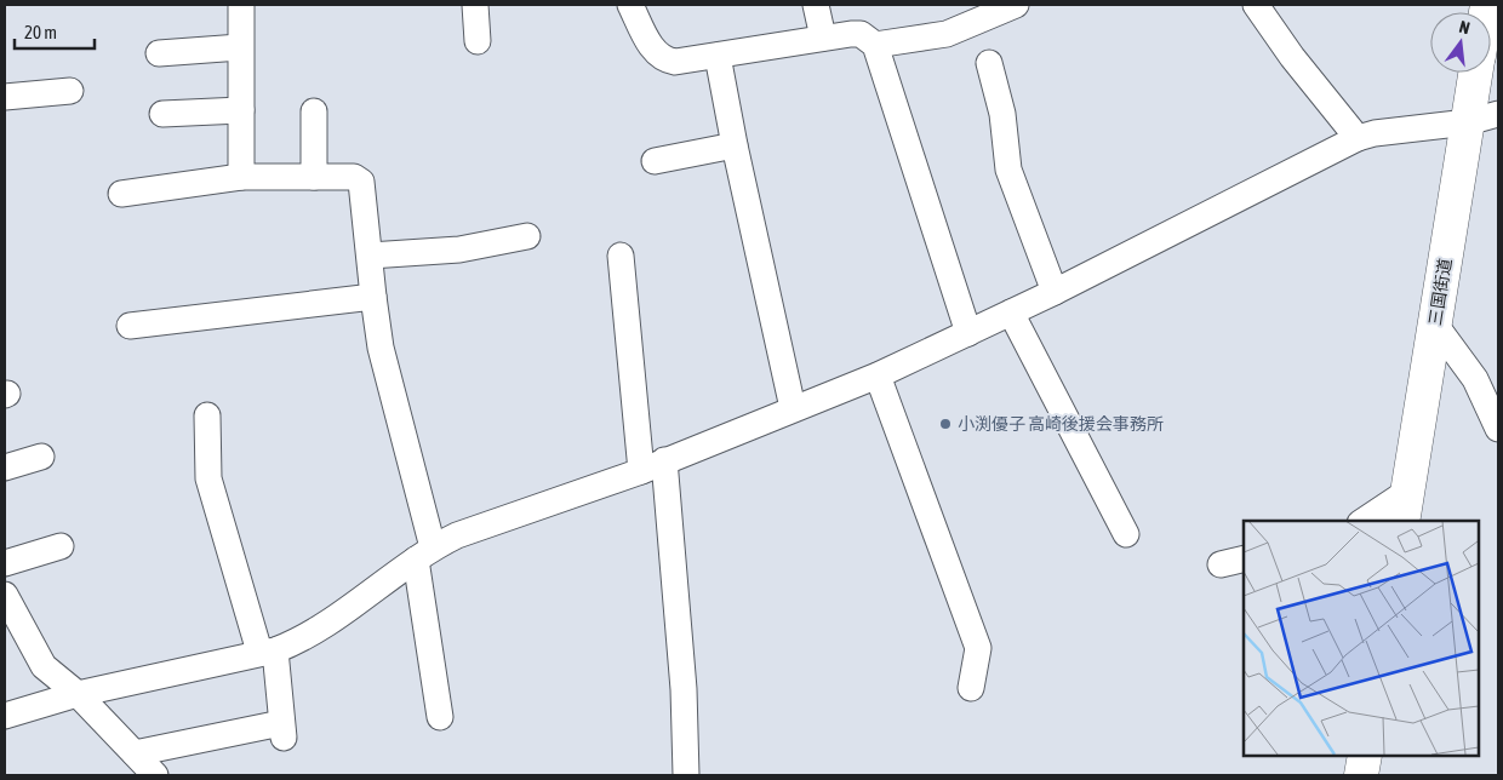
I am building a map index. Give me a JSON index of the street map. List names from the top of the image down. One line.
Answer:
{"streets":{"main road":["三国街道"]},"places":["小渕優子 高崎後援会事務所"],"scale_bar":"20 m","north":"top"}
